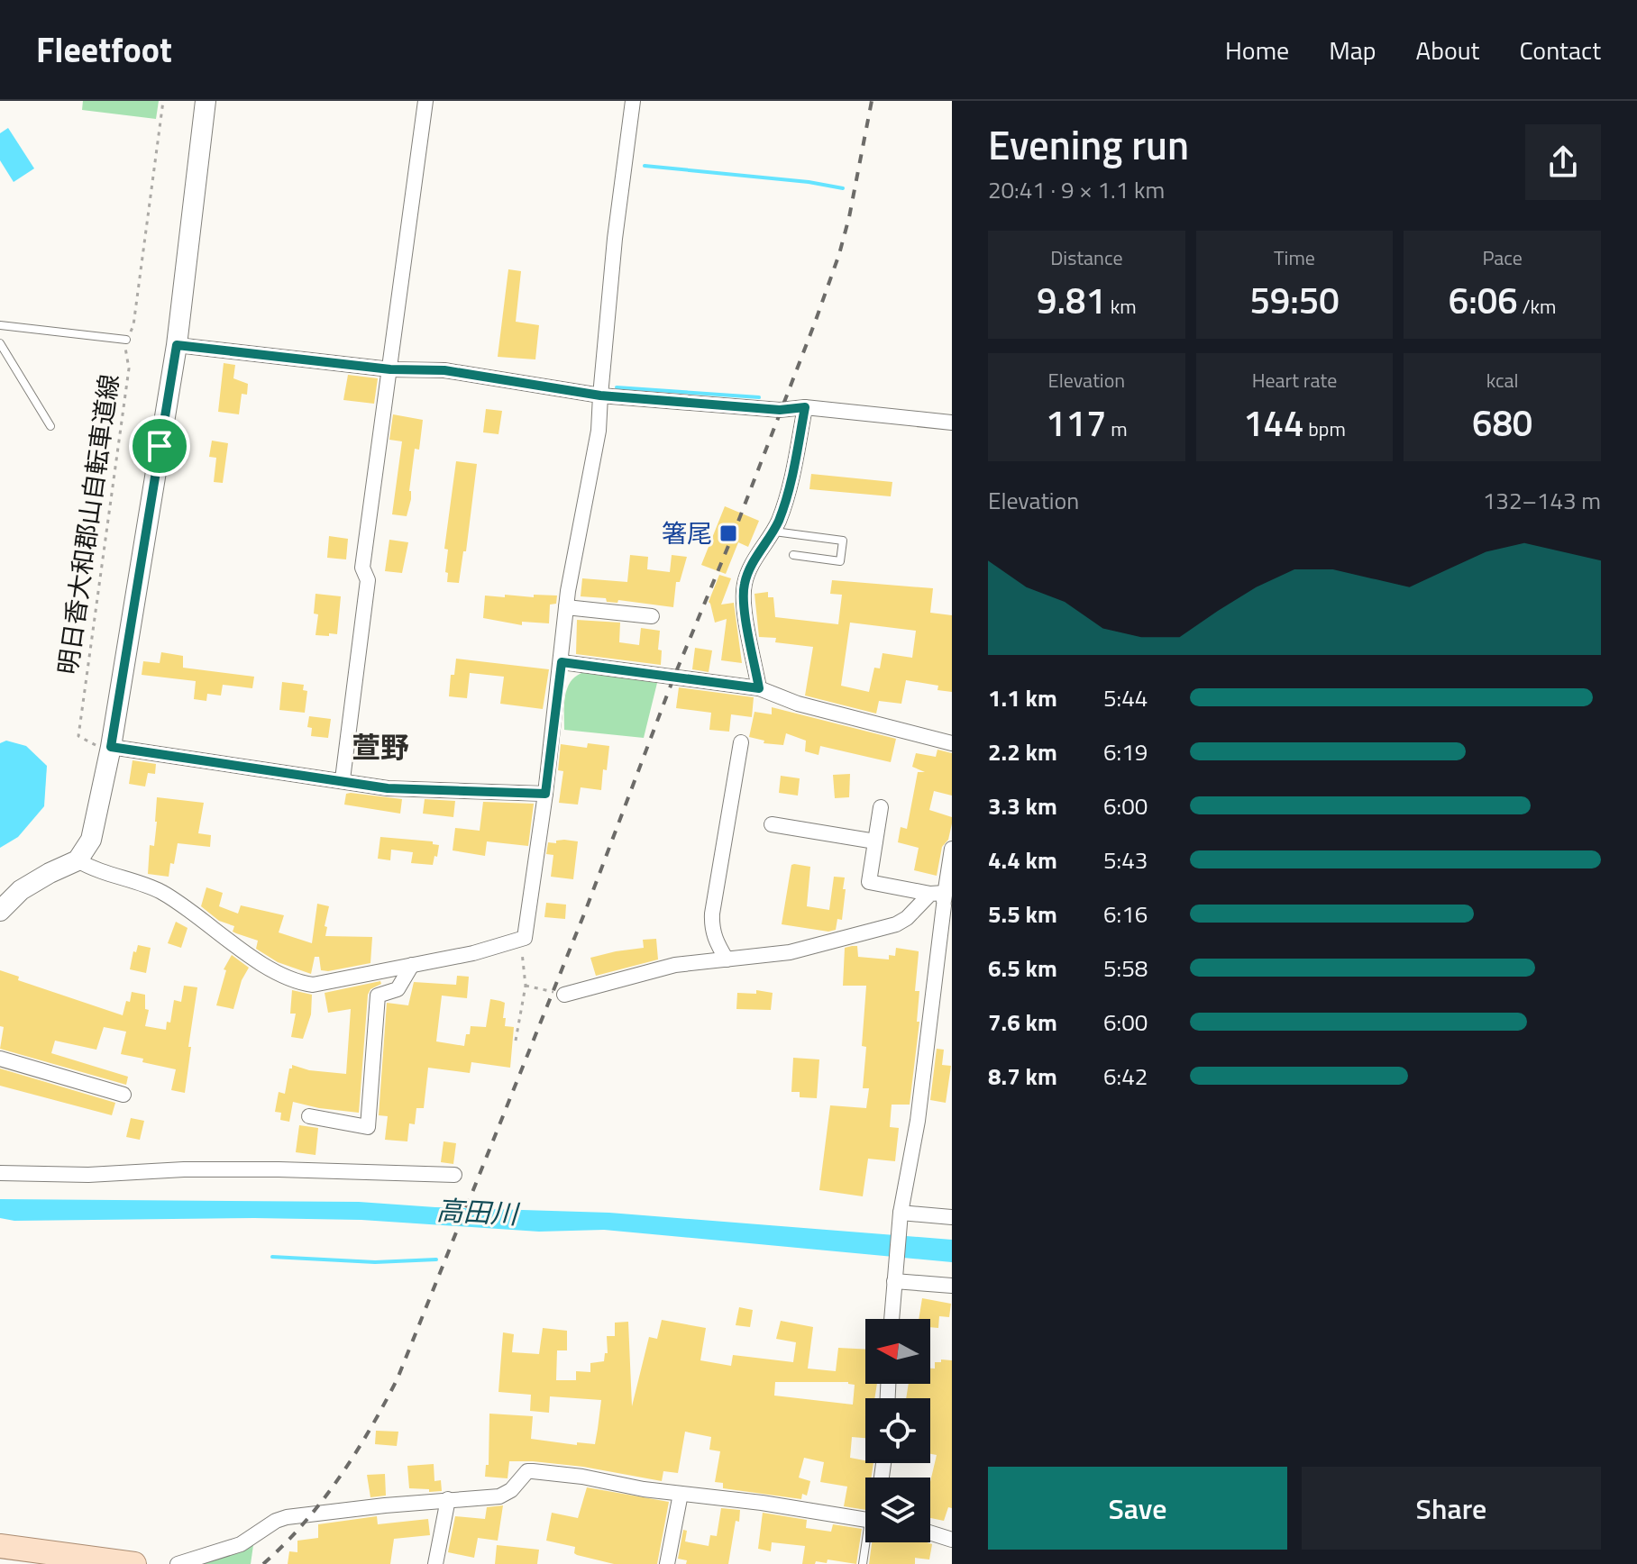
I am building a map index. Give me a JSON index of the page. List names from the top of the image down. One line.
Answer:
{"streets":{"path":["明日香大和郡山自転車道線"]},"districts":["萱野"],"water":["高田川"],"places":{"transit":["箸尾"]},"north":"left","page":{"header":"Fleetfoot","nav":["Home","Map","About","Contact"],"heading":["Evening run","20:41 · 9 × 1.1 km"],"stats":[["Distance","9.81 km"],["Time","59:50"],["Pace","6:06 /km"],["Elevation","117 m"],["Heart rate","144 bpm"],["kcal","680"]],"chart":["Elevation","132–143 m"],"list":[{"name":"1.1 km","note":"5:44"},{"name":"2.2 km","note":"6:19"},{"name":"3.3 km","note":"6:00"},{"name":"4.4 km","note":"5:43"},{"name":"5.5 km","note":"6:16"},{"name":"6.5 km","note":"5:58"},{"name":"7.6 km","note":"6:00"},{"name":"8.7 km","note":"6:42"}],"buttons":["Save","Share"]}}
